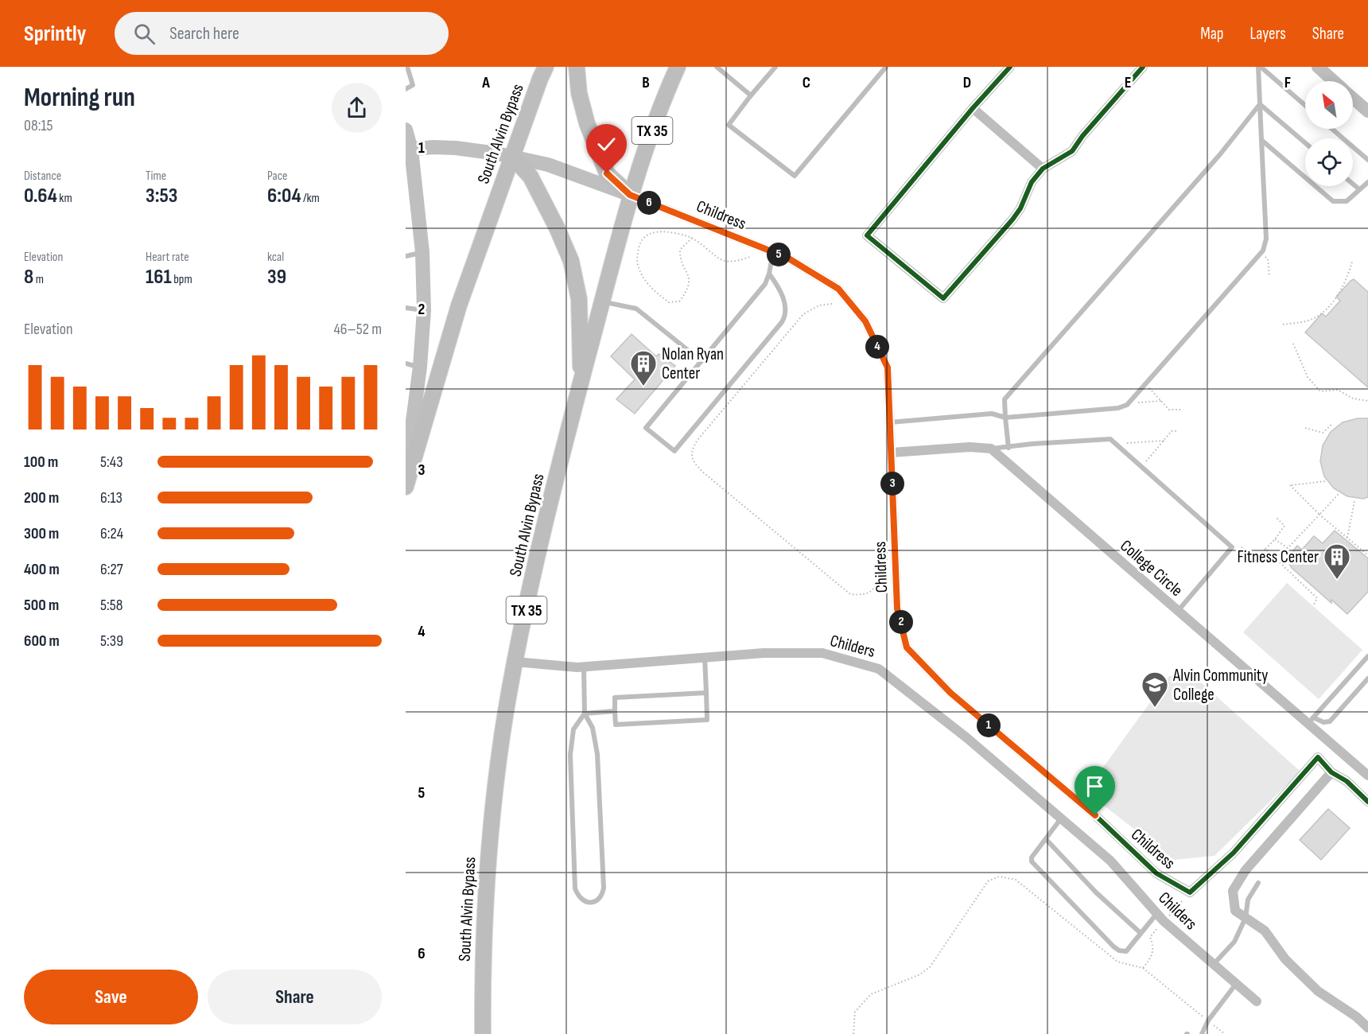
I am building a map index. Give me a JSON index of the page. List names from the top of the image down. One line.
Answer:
{"streets":{"main road":["TX 35","South Alvin Bypass"],"street":["Childress","College Circle","Childers"]},"crossings":[["South Alvin Bypass","Childress"],["South Alvin Bypass","Childers"]],"places":{"building":["Nolan Ryan Center","Fitness Center"],"school or university":["Alvin Community College"]},"north":"top left","page":{"header":"Sprintly","search":"Search here","nav":["Map","Layers","Share"],"heading":["Morning run","08:15"],"stats":[["Distance","0.64 km"],["Time","3:53"],["Pace","6:04 /km"],["Elevation","8 m"],["Heart rate","161 bpm"],["kcal","39"]],"pins":["6","5","4","3","2","1"],"chart":["Elevation","46–52 m"],"list":[{"name":"100 m","note":"5:43"},{"name":"200 m","note":"6:13"},{"name":"300 m","note":"6:24"},{"name":"400 m","note":"6:27"},{"name":"500 m","note":"5:58"},{"name":"600 m","note":"5:39"}],"buttons":["Save","Share"]},"grid":{"columns":["A","B","C","D","E","F"],"rows":["1","2","3","4","5","6"]}}
